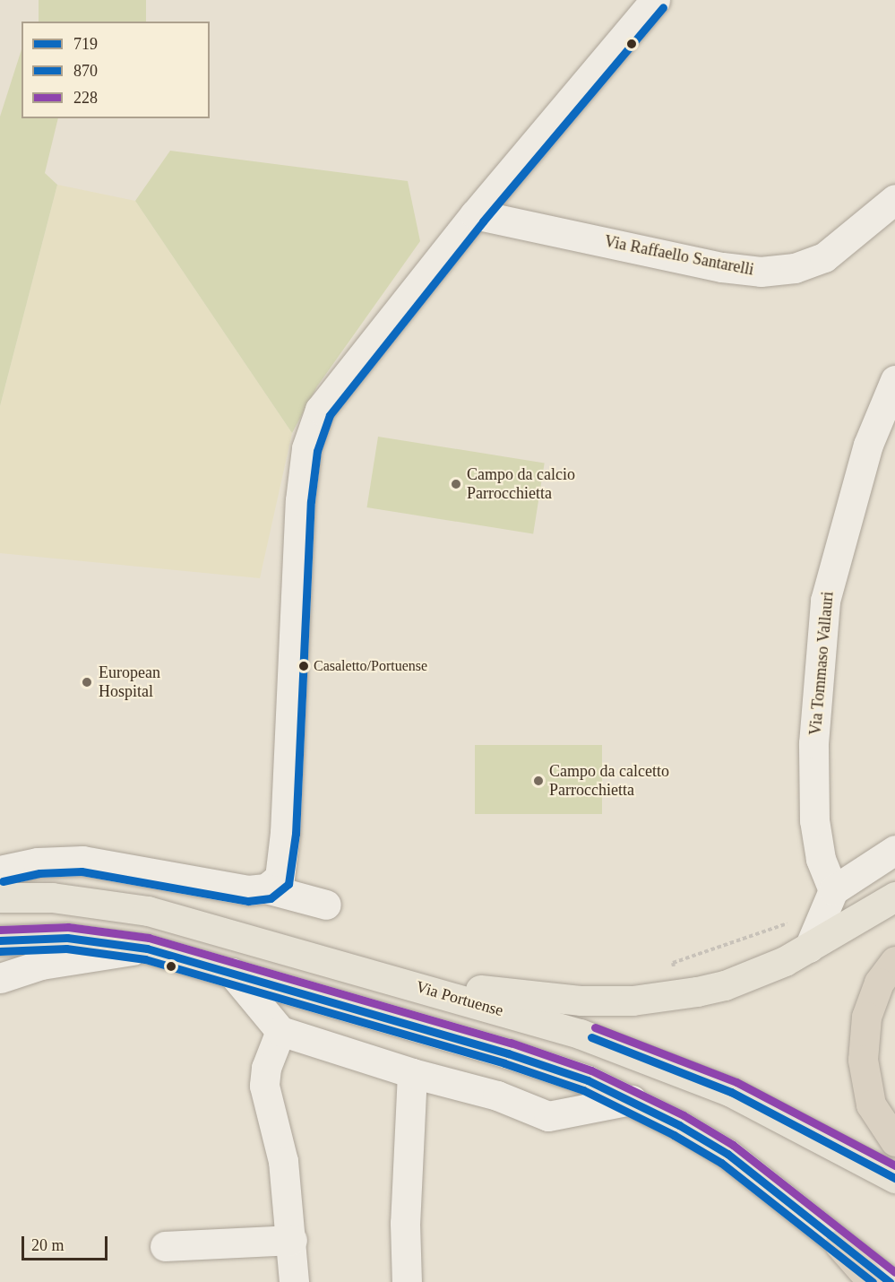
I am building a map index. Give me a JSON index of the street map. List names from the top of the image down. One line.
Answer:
{"streets":{"main road":["Via Portuense"],"street":["Via Raffaello Santarelli","Via Tommaso Vallauri"]},"places":["Campo da calcio Parrocchietta","Casaletto/Portuense","European Hospital","Campo da calcetto Parrocchietta"],"lines":["transit line 870","transit line 228","transit line 719"],"legend":["719","870","228"],"scale_bar":"20 m"}
